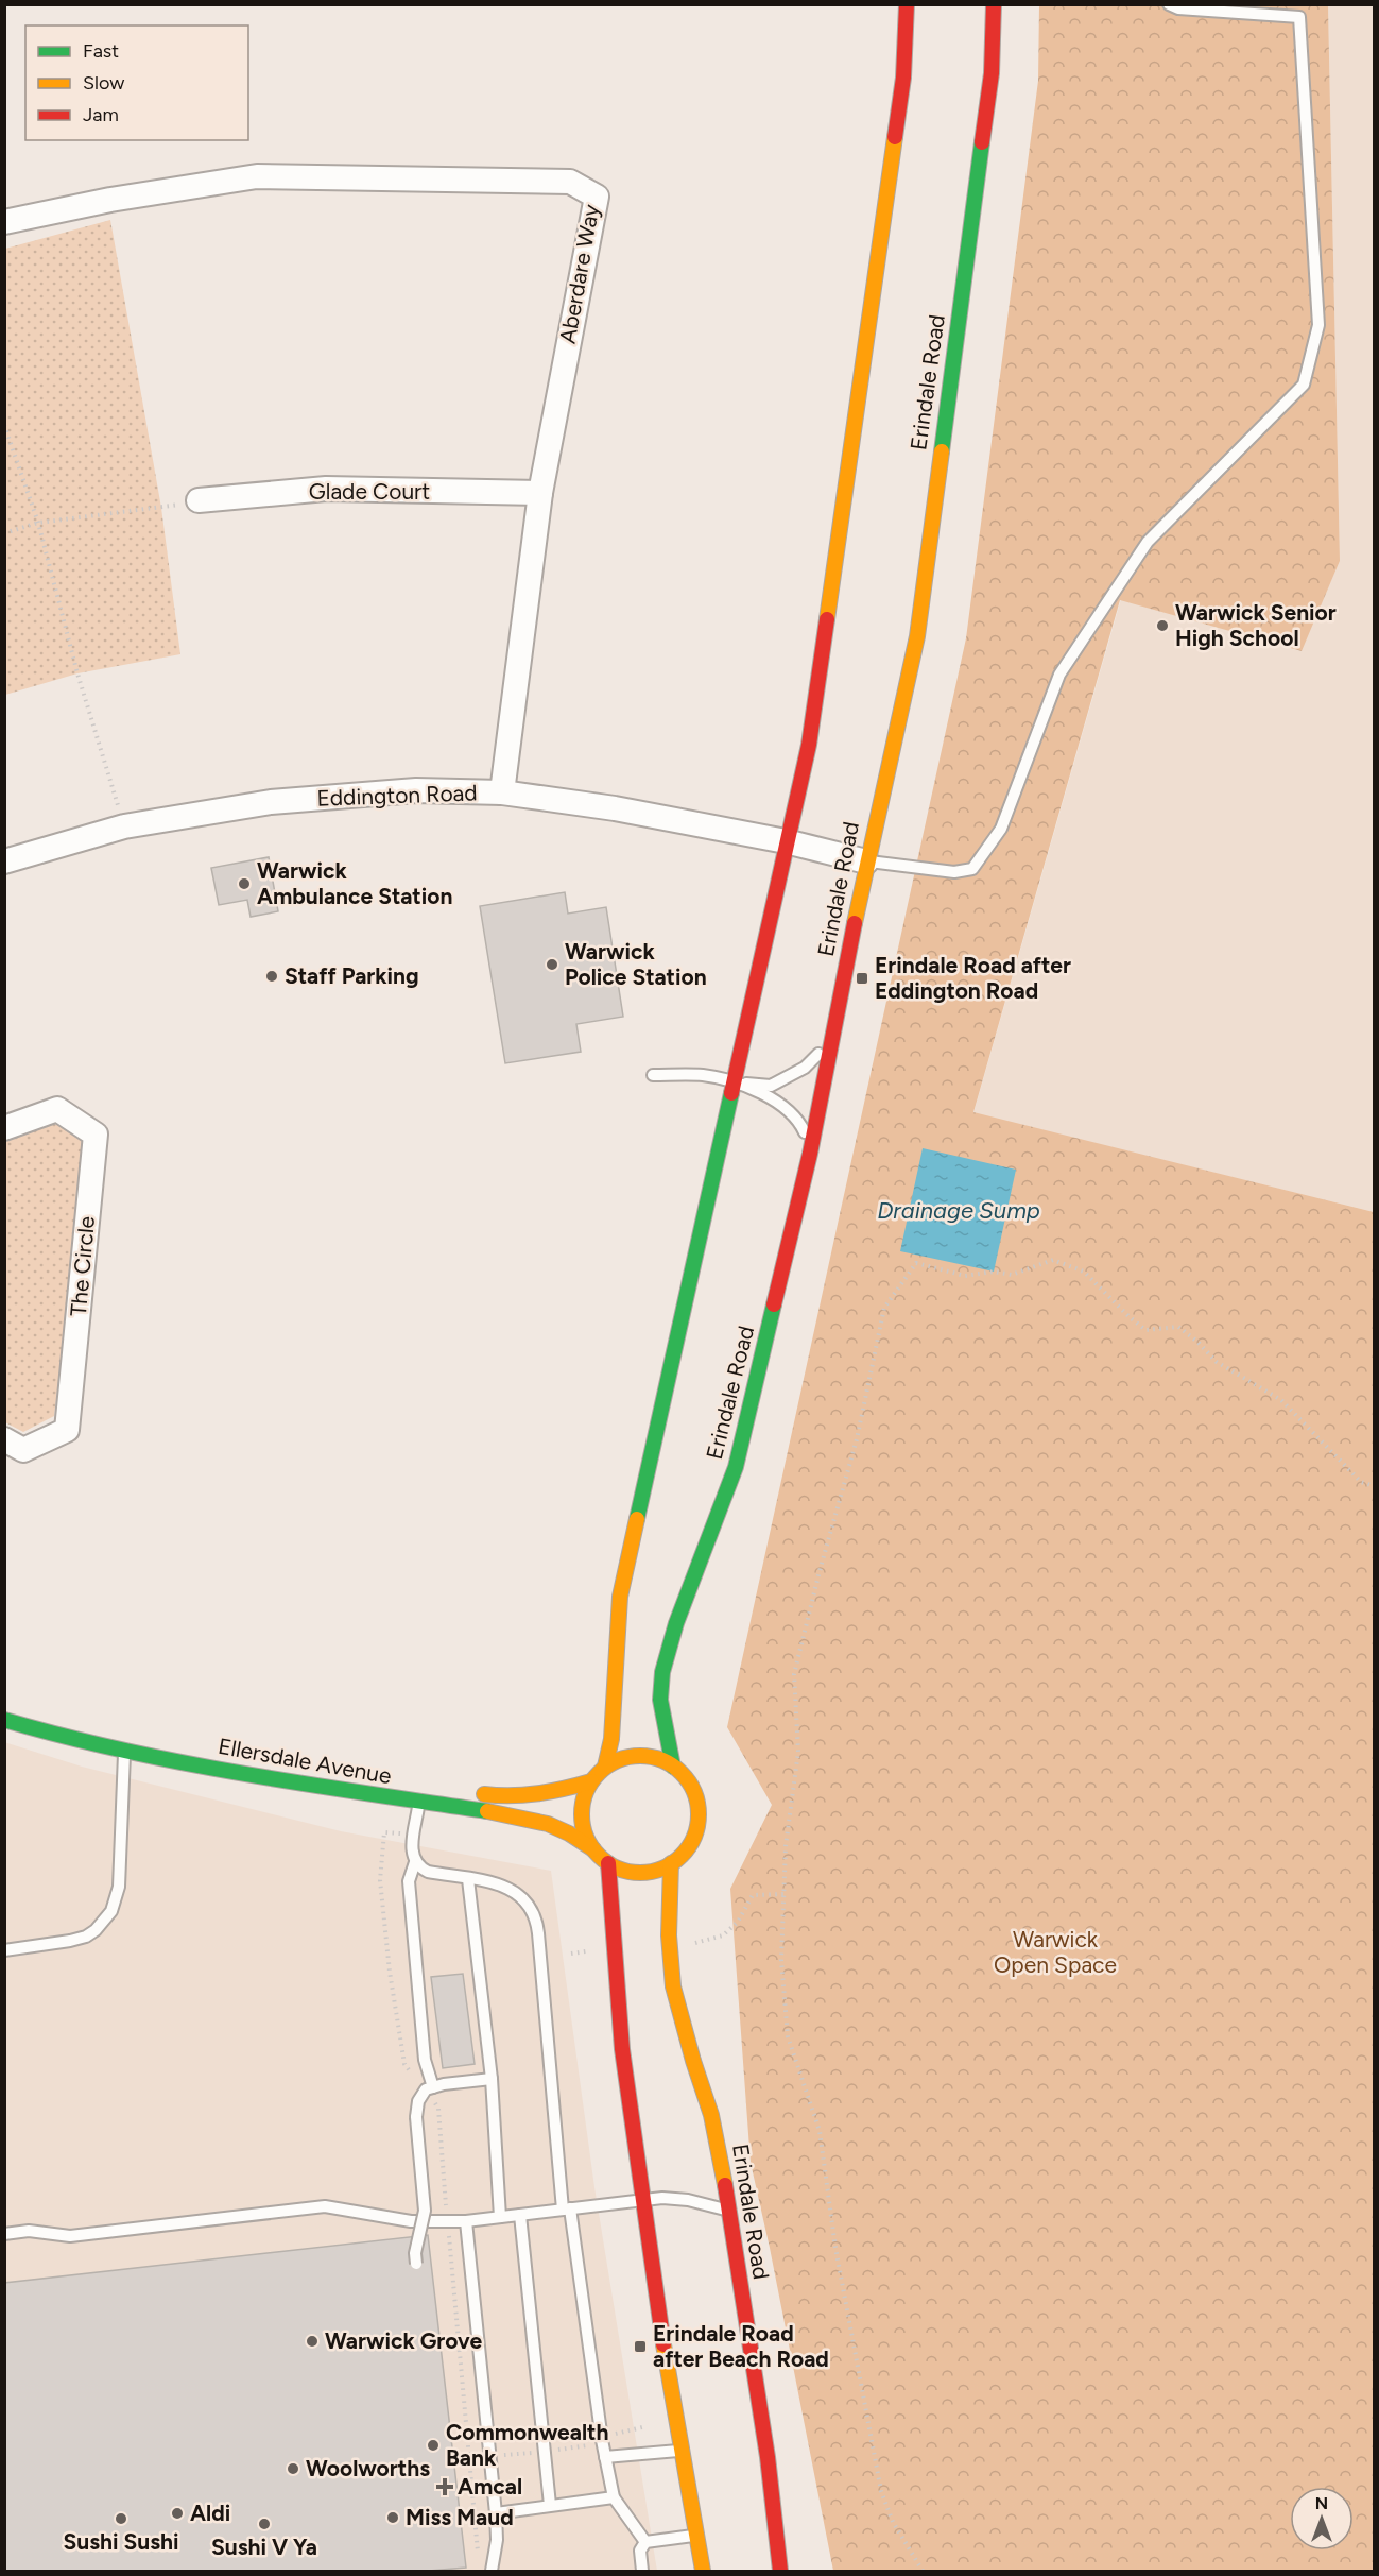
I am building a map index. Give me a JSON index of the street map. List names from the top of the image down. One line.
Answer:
{"streets":{"main road":["Erindale Road","Ellersdale Avenue"],"street":["Aberdare Way","Glade Court","Eddington Road","The Circle"]},"crossings":[["Aberdare Way","Glade Court"],["Aberdare Way","Eddington Road"],["Erindale Road","Eddington Road"],["Erindale Road","Ellersdale Avenue"]],"water":["Drainage Sump"],"parks":["Warwick Open Space"],"places":{"other":["Warwick Senior High School","Warwick Ambulance Station","Warwick Police Station","Staff Parking","Warwick Grove","Commonwealth Bank","Woolworths","Aldi","Miss Maud","Sushi Sushi","Sushi V Ya"],"transit":["Erindale Road after Eddington Road","Erindale Road after Beach Road"],"health":["Amcal"]},"legend":["Fast","Slow","Jam"],"north":"top"}
